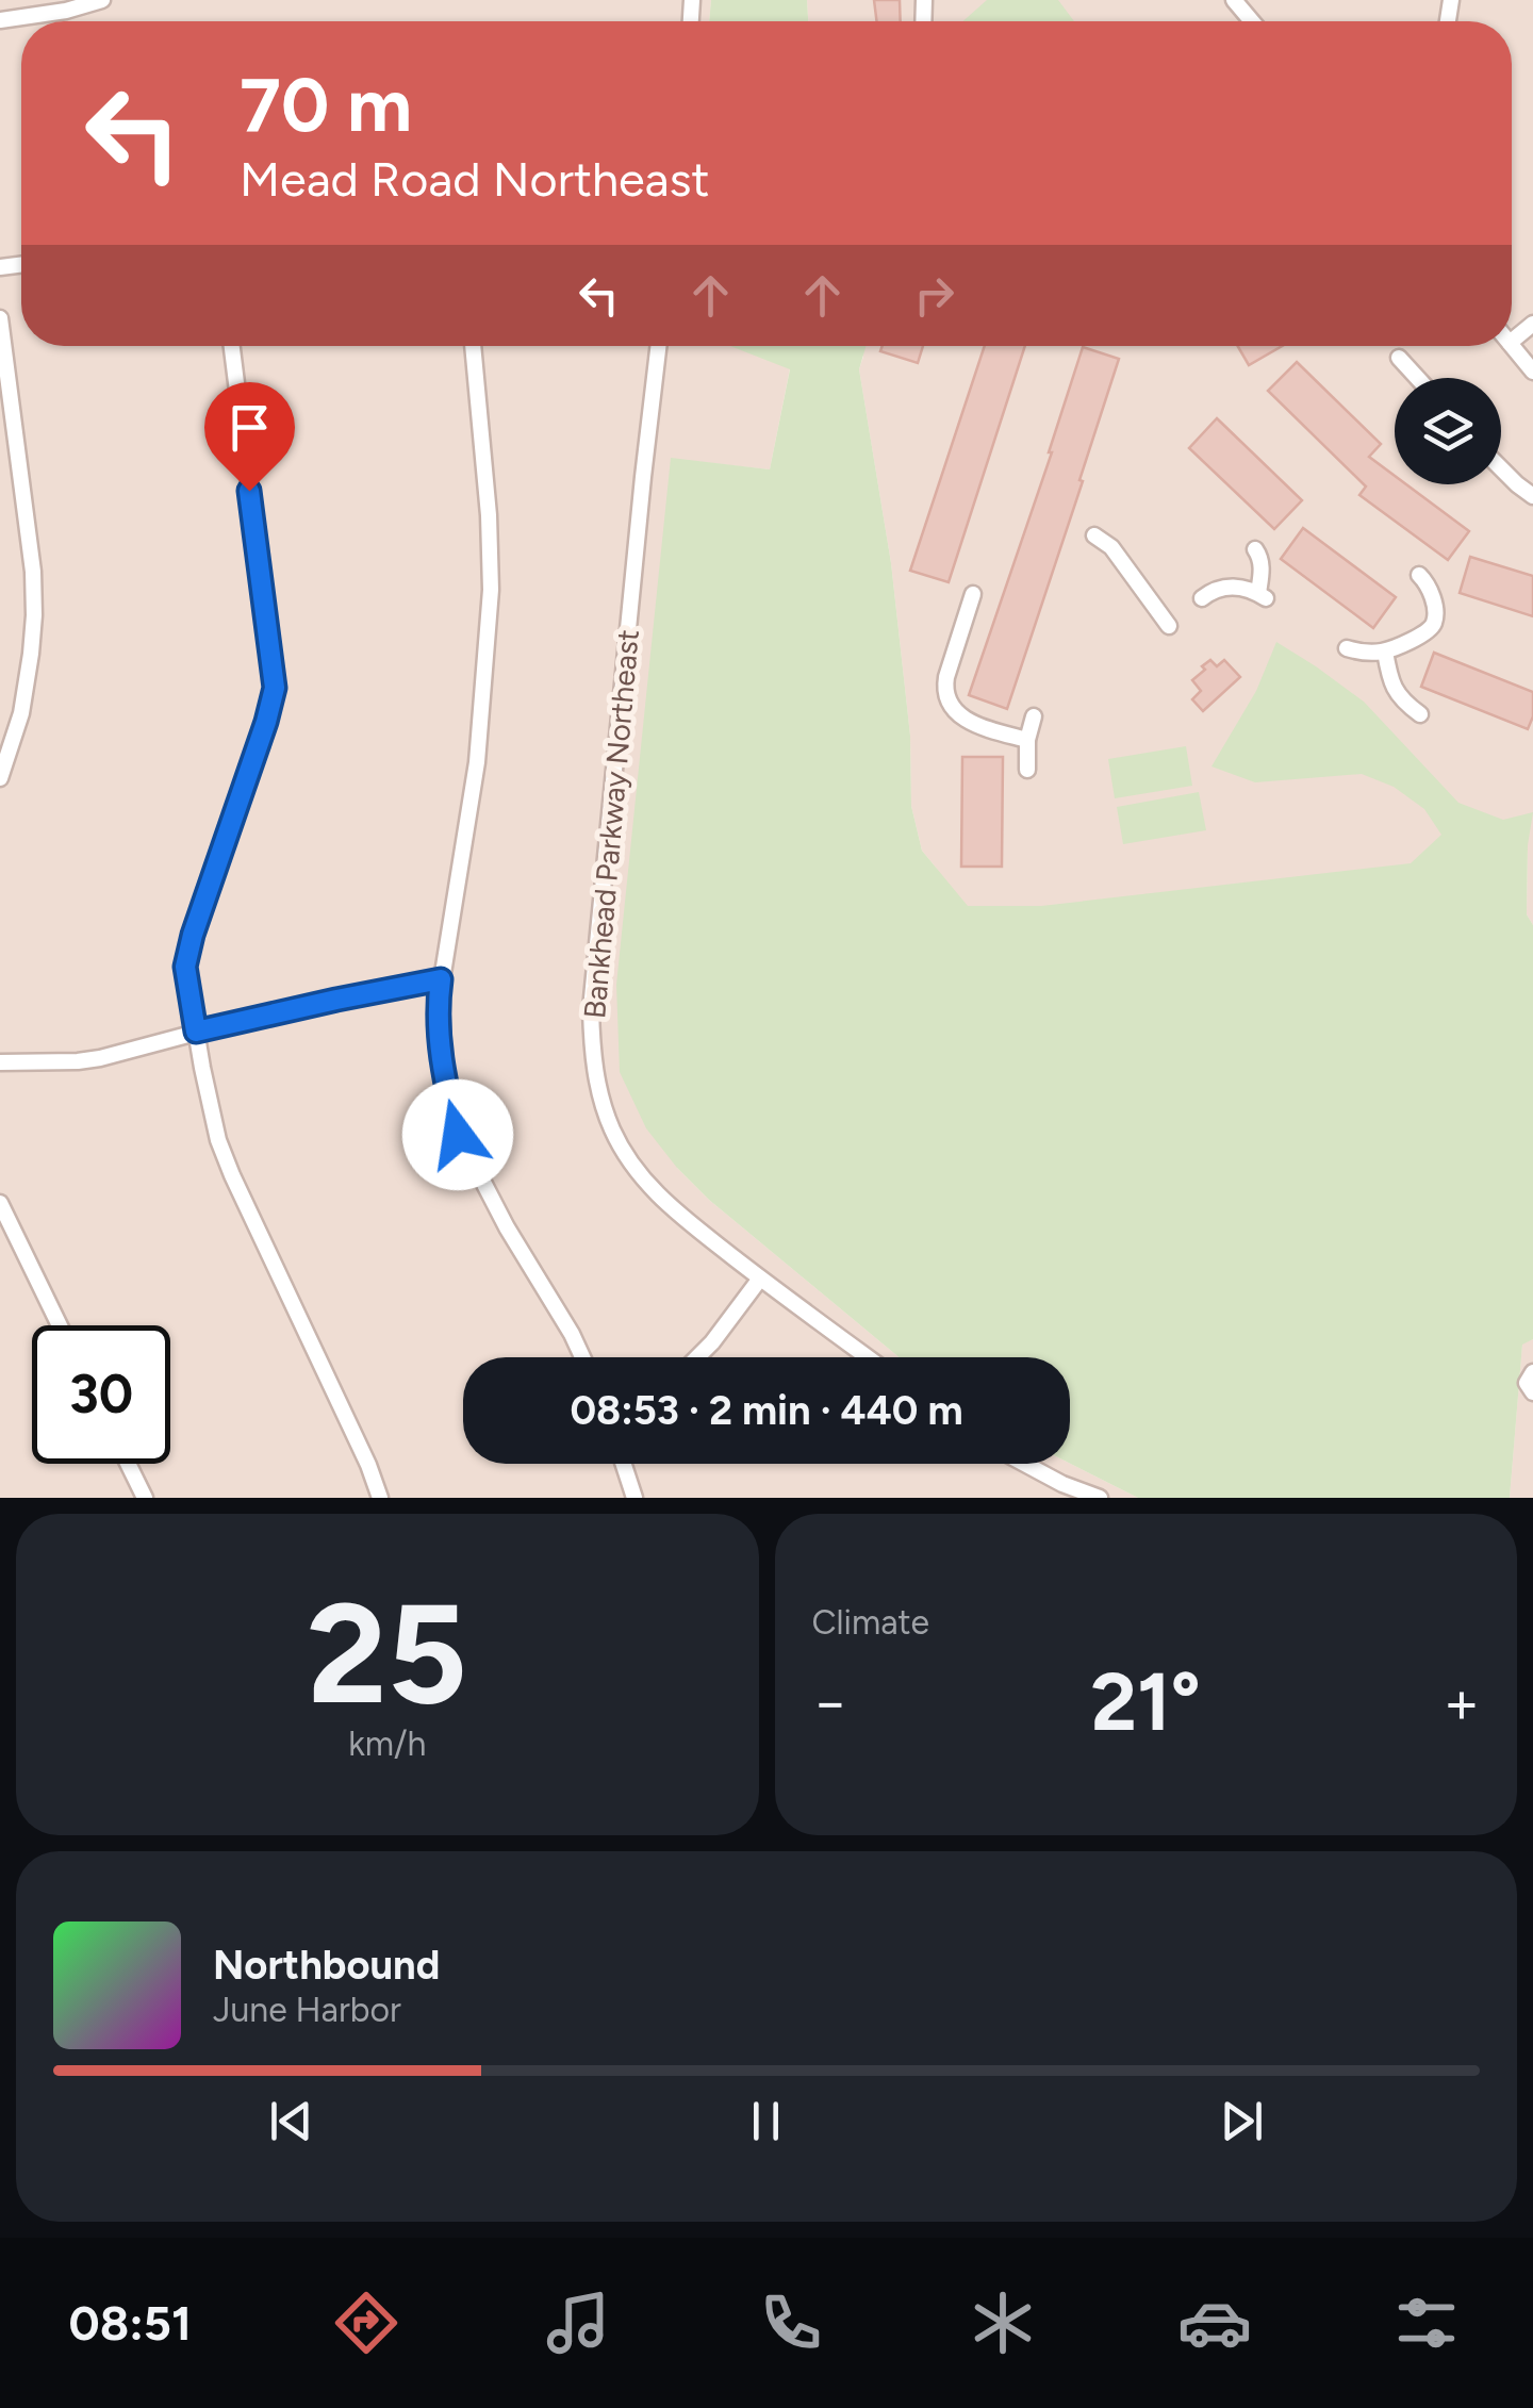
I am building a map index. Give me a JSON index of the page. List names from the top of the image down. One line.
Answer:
{"streets":{"street":["Bankhead Parkway Northeast"]},"page":{"turn":["70 m","Mead Road Northeast"],"limit":"30","trip":"08:53 · 2 min · 440 m","tile":[["25","km/h"],"Climate"],"heat":["−","21°","+"],"song":["Northbound","June Harbor"],"tabs":"08:51"}}
